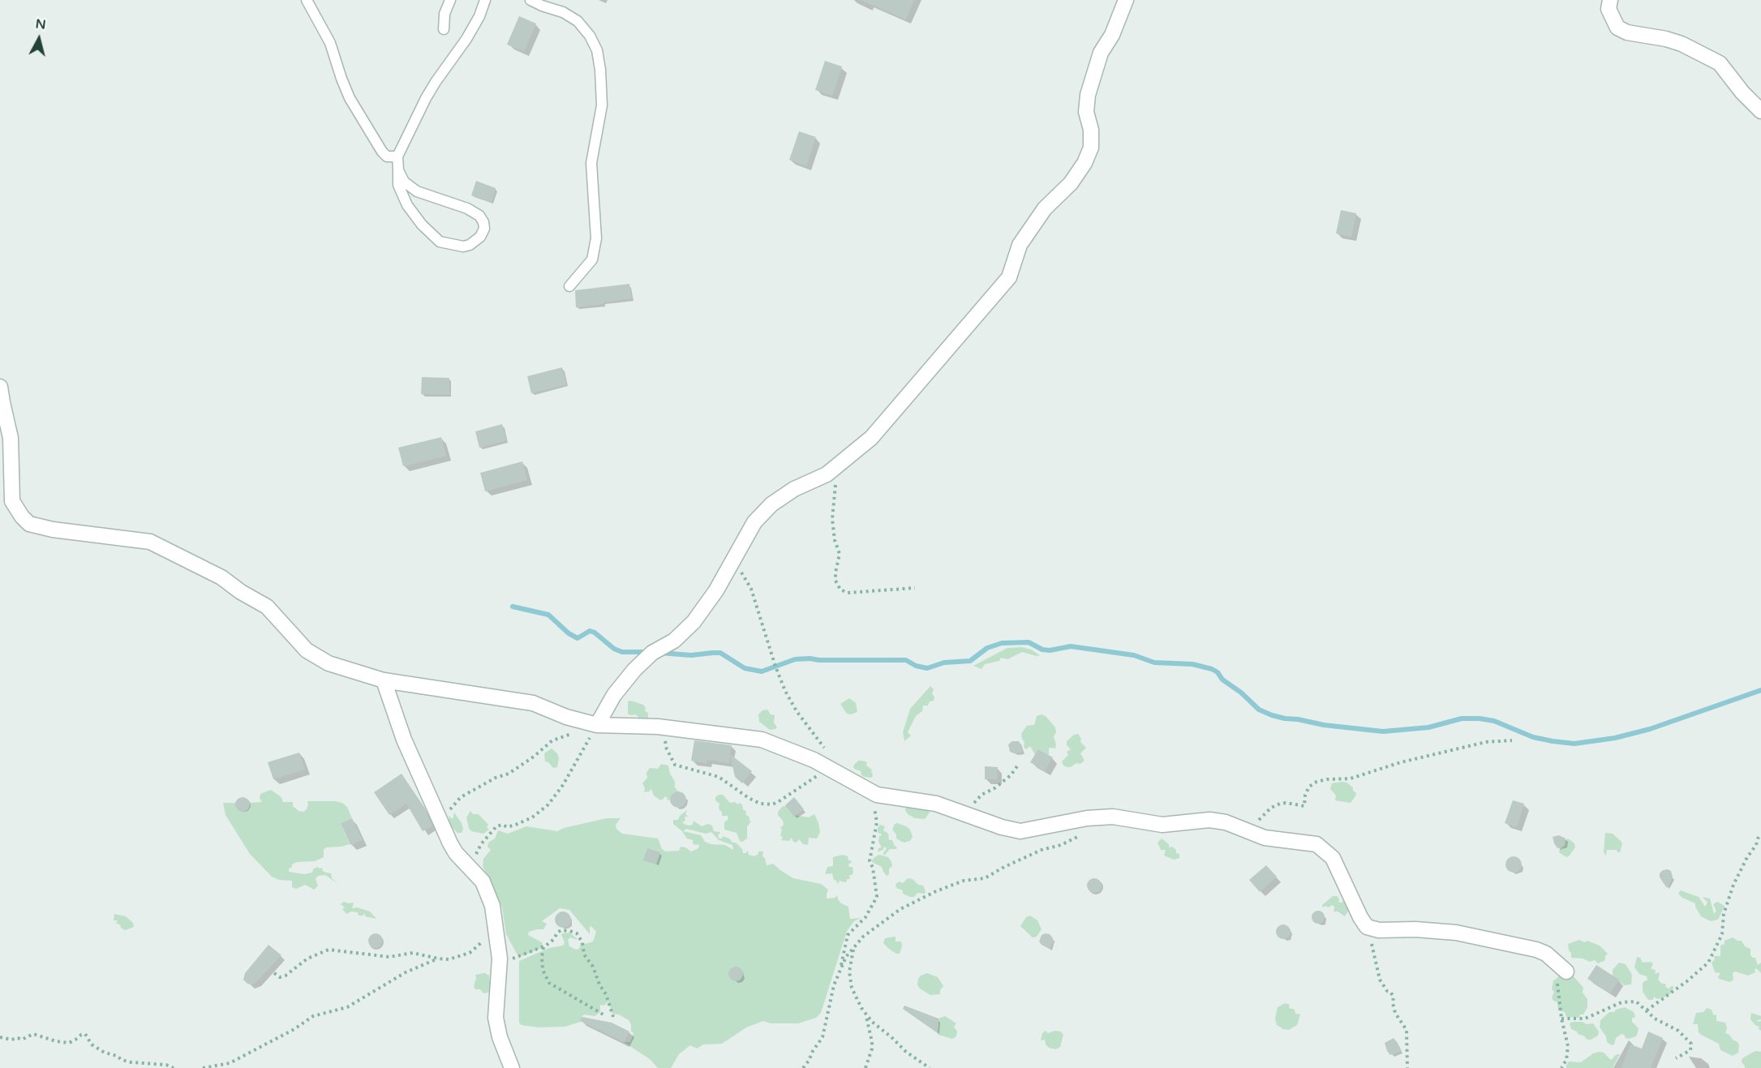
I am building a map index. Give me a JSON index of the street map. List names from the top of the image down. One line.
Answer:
{"north":"top"}
